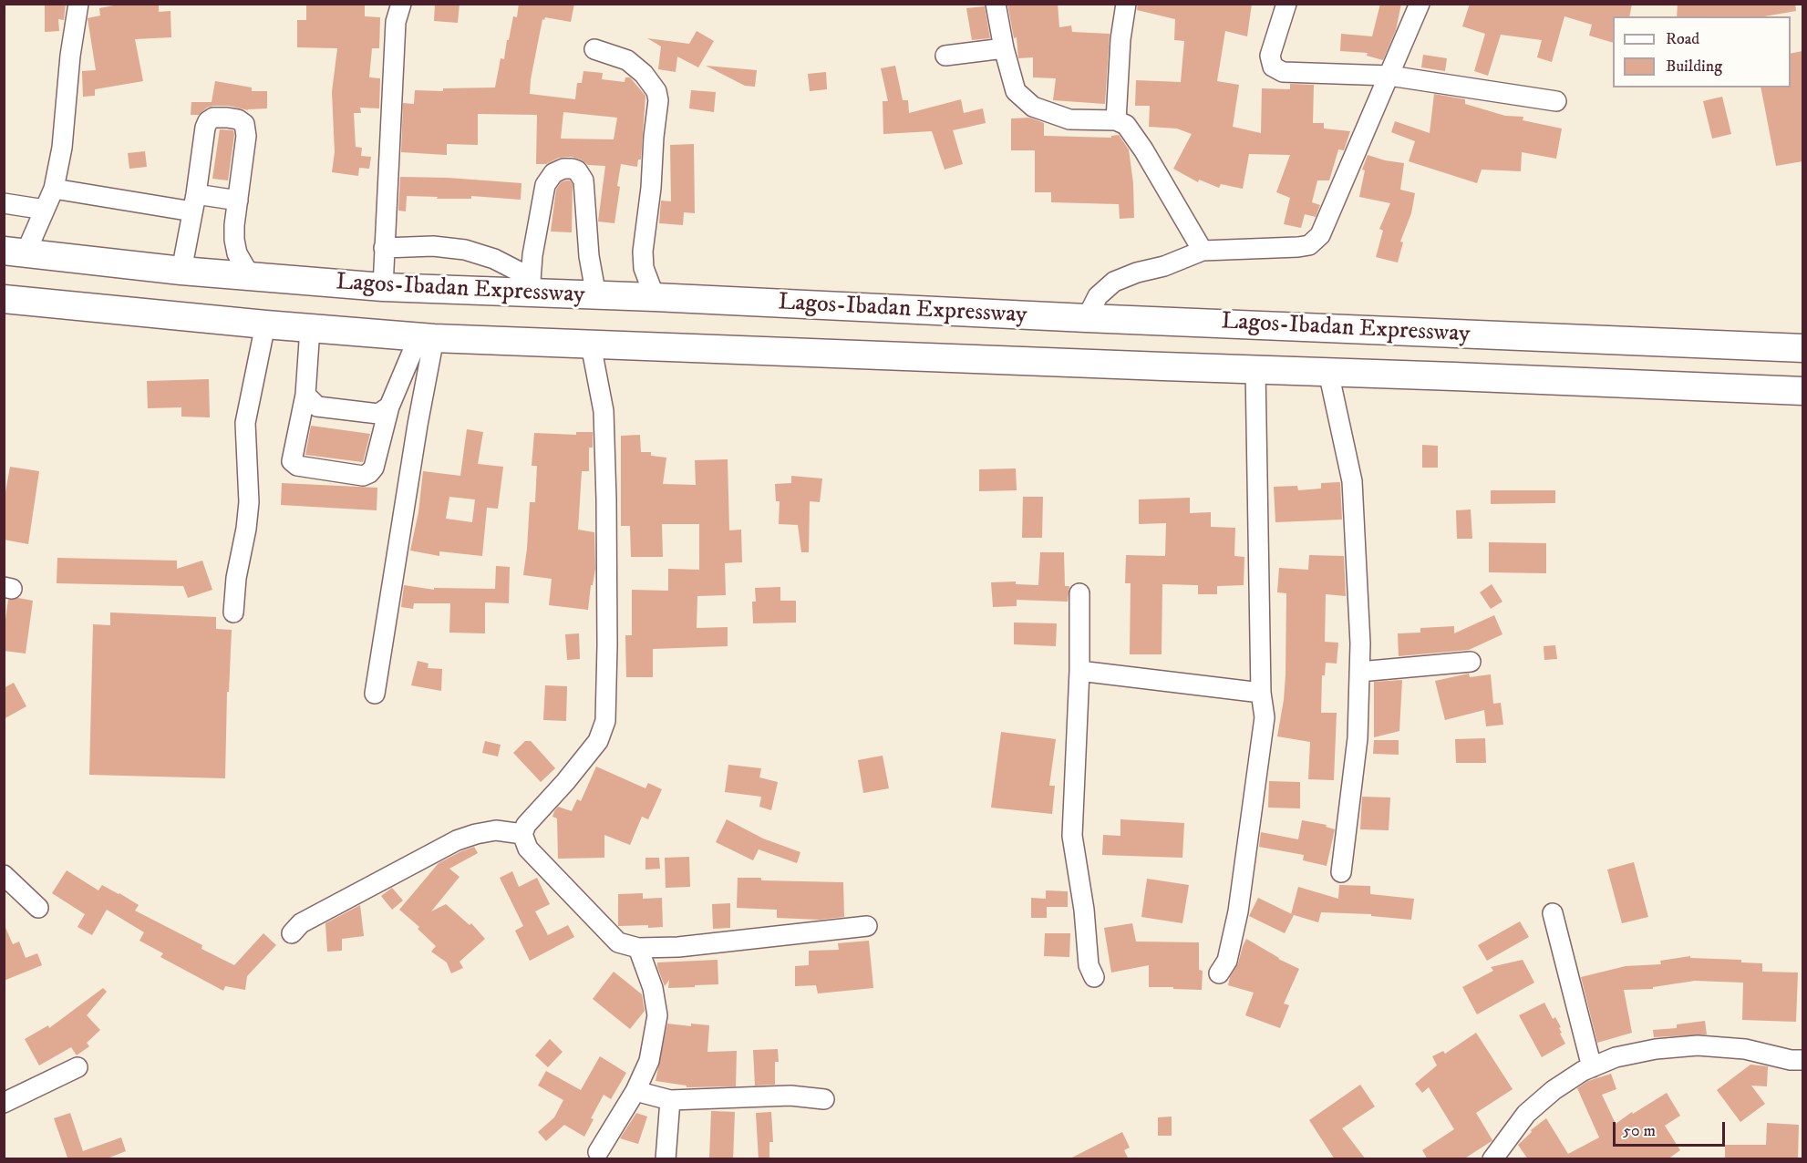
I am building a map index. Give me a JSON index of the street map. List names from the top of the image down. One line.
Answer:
{"streets":{"highway":["Lagos-Ibadan Expressway"]},"legend":["Road","Building"],"scale_bar":"50 m"}
